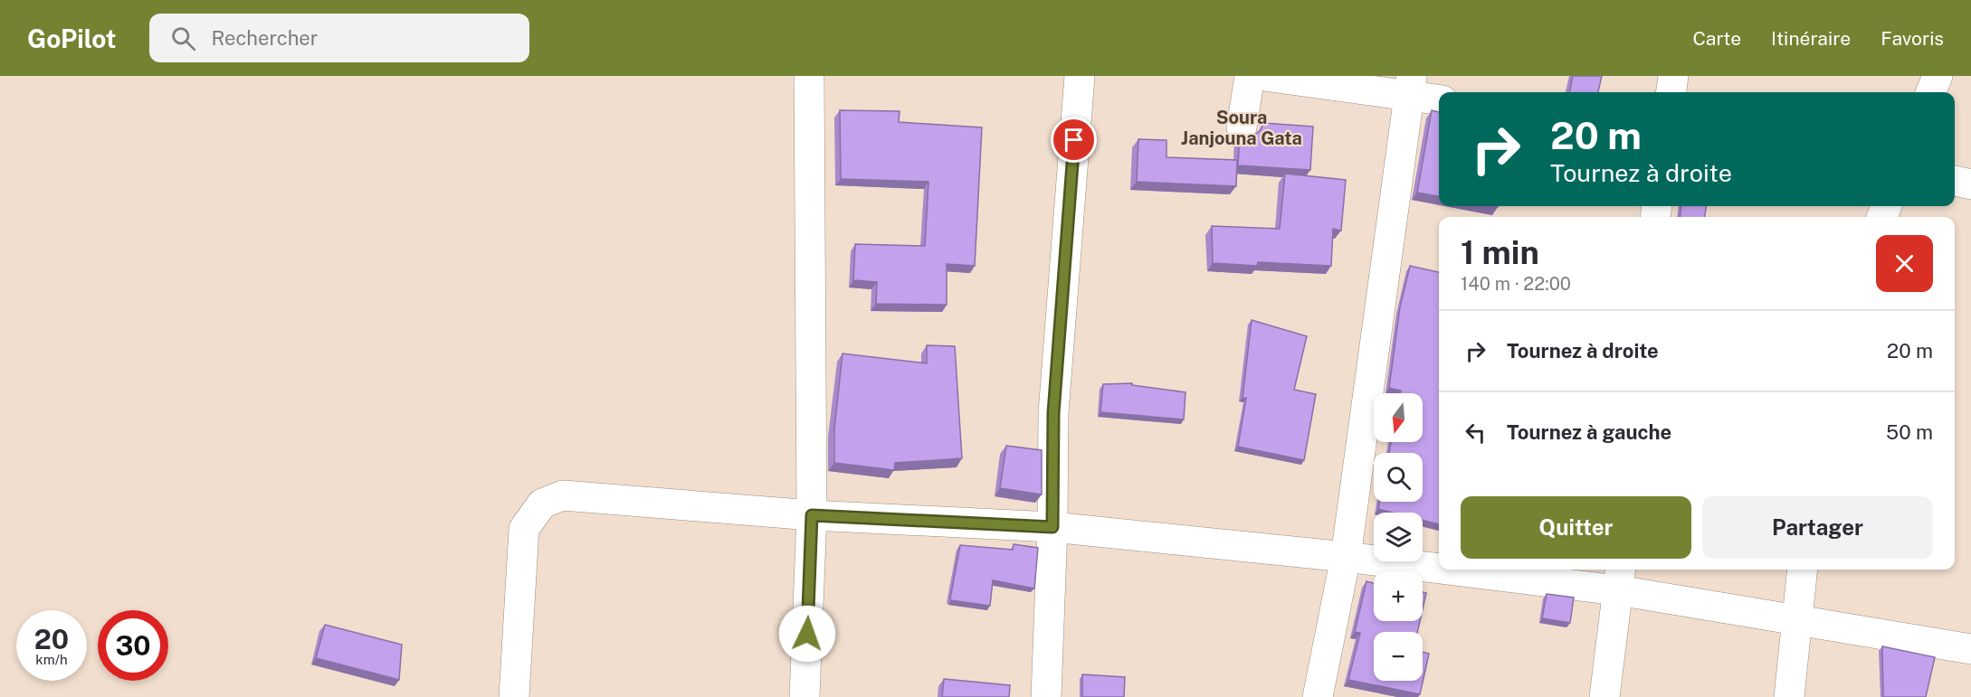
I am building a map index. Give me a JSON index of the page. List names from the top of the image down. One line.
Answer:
{"districts":["Soura Janjouna Gata"],"north":"bottom","page":{"header":"GoPilot","search":"Rechercher","nav":["Carte","Itinéraire","Favoris"],"turn":["20 m","Tournez à droite"],"heading":["1 min","140 m · 22:00"],"list":[{"name":"Tournez à droite","value":"20 m"},{"name":"Tournez à gauche","value":"50 m"}],"map_buttons":["+","−"],"buttons":["Quitter","Partager"],"speed":"20 km/h","limit":"30"}}
